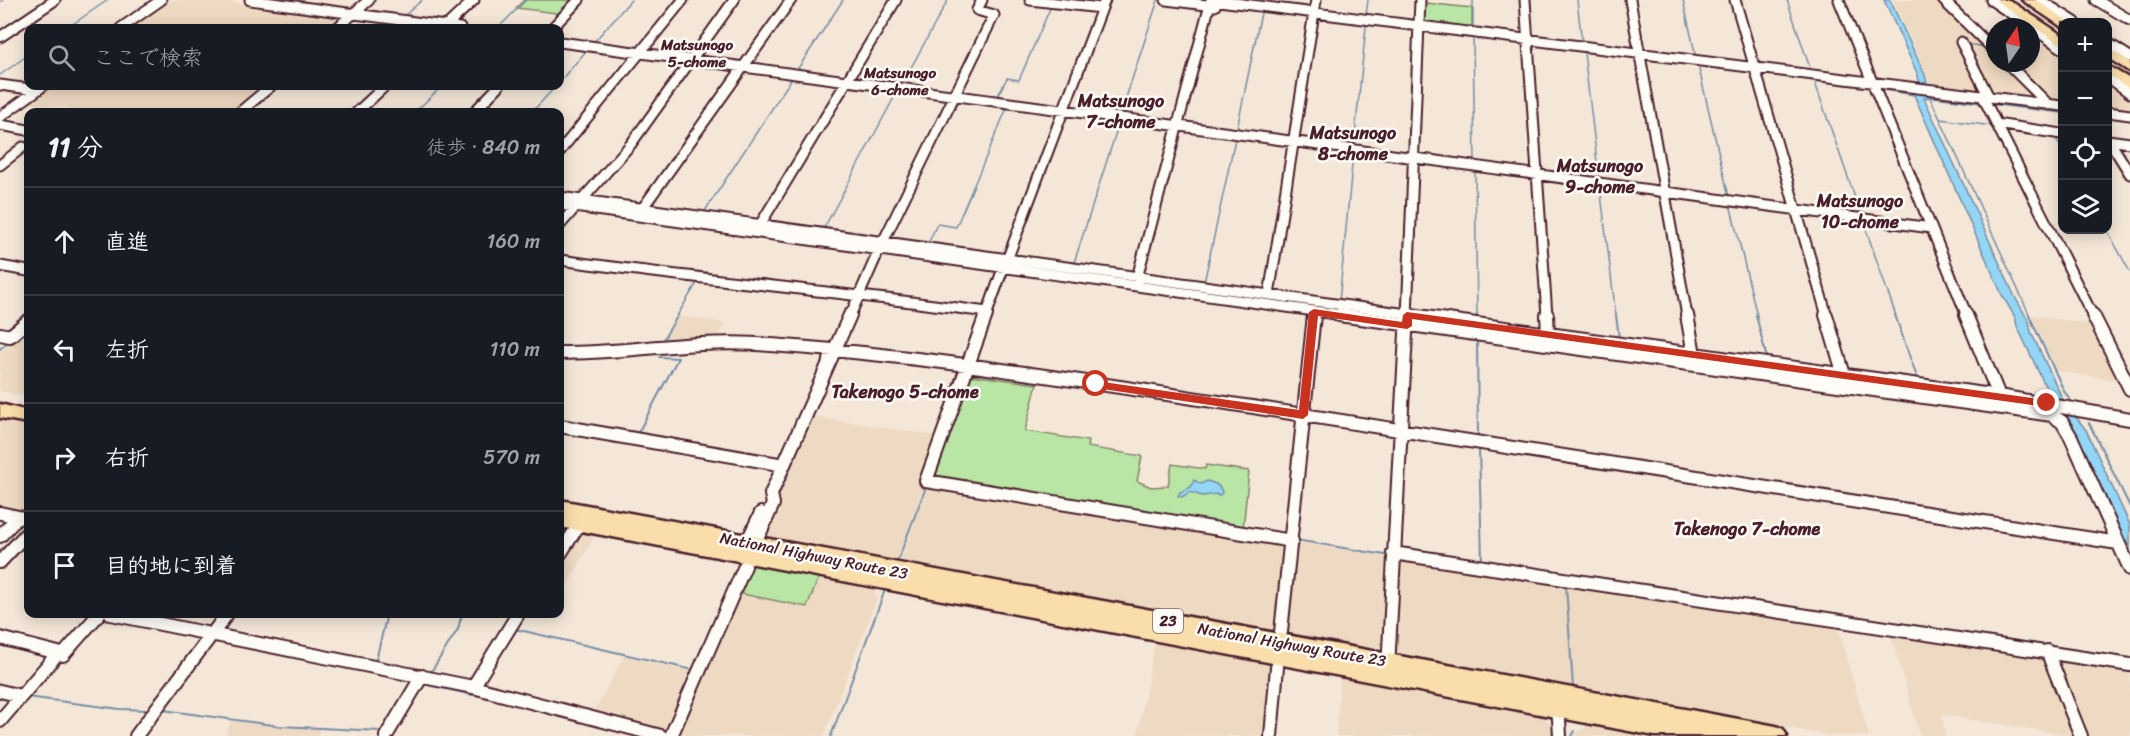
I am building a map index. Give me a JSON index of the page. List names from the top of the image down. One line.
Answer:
{"streets":{"highway":["National Highway Route 23","23"]},"districts":["Matsunogo 5-chome","Matsunogo 6-chome","Matsunogo 7-chome","Matsunogo 8-chome","Matsunogo 9-chome","Matsunogo 10-chome","Takenogo 5-chome","Takenogo 7-chome"],"north":"top","page":{"map_buttons":["+","−"],"search":"ここで検索","heading":["11 分","徒歩 · 840 m"],"list":[["直進","160 m"],["左折","110 m"],["右折","570 m"],"目的地に到着"]}}
